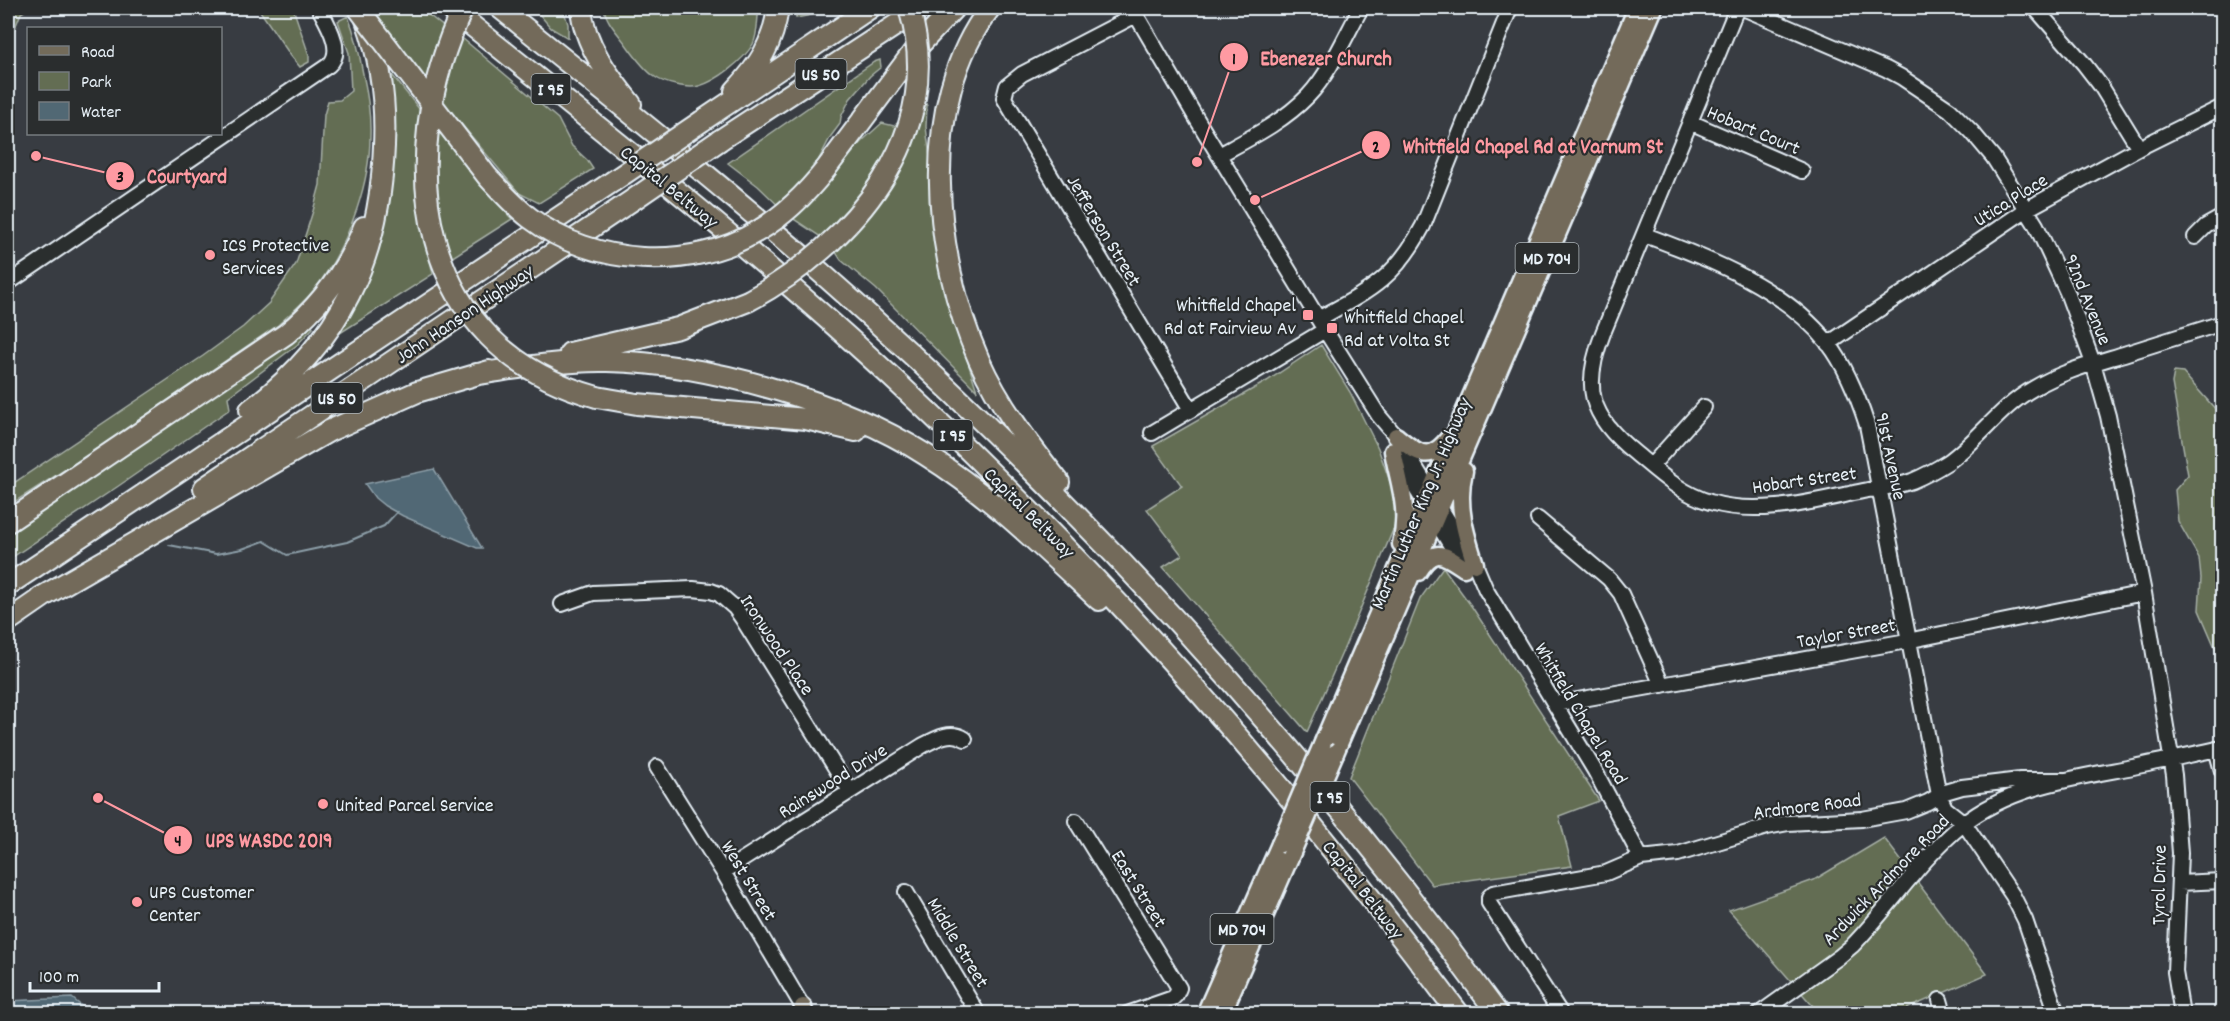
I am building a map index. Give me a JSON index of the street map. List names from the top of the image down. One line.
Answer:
{"streets":{"highway":["US 50","I 95","Capital Beltway","John Hanson Highway"],"main road":["MD 704","Martin Luther King Jr. Highway"],"street":["Hobart Court","Utica Place","Jefferson Street","92nd Avenue","91st Avenue","Hobart Street","Taylor Street","Ironwood Place","Whitfield Chapel Road","Rainswood Drive","Ardmore Road","Ardwick Ardmore Road","West Street","Tyrol Drive","East Street","Middle Street"]},"crossings":[["Hobart Court","Hobart Street"],["Utica Place","92nd Avenue"],["Utica Place","91st Avenue"],["Jefferson Street","Whitfield Chapel Road"],["92nd Avenue","Hobart Street"],["92nd Avenue","Taylor Street"],["92nd Avenue","Ardwick Ardmore Road"],["92nd Avenue","Tyrol Drive"],["91st Avenue","Hobart Street"],["91st Avenue","Taylor Street"],["91st Avenue","Ardmore Road"],["Martin Luther King Jr. Highway","Whitfield Chapel Road"],["Taylor Street","Whitfield Chapel Road"],["Ironwood Place","Rainswood Drive"],["Whitfield Chapel Road","Ardmore Road"],["Rainswood Drive","West Street"],["Ardmore Road","Ardwick Ardmore Road"],["Ardwick Ardmore Road","Tyrol Drive"]],"places":{"other":["Courtyard","Ebenezer Church","Whitfield Chapel Rd at Varnum St","ICS Protective Services","UPS WASDC 2019","United Parcel Service","UPS Customer Center"],"transit":["Whitfield Chapel Rd at Fairview Av","Whitfield Chapel Rd at Volta St"]},"legend":["Road","Park","Water"],"scale_bar":"100 m"}
